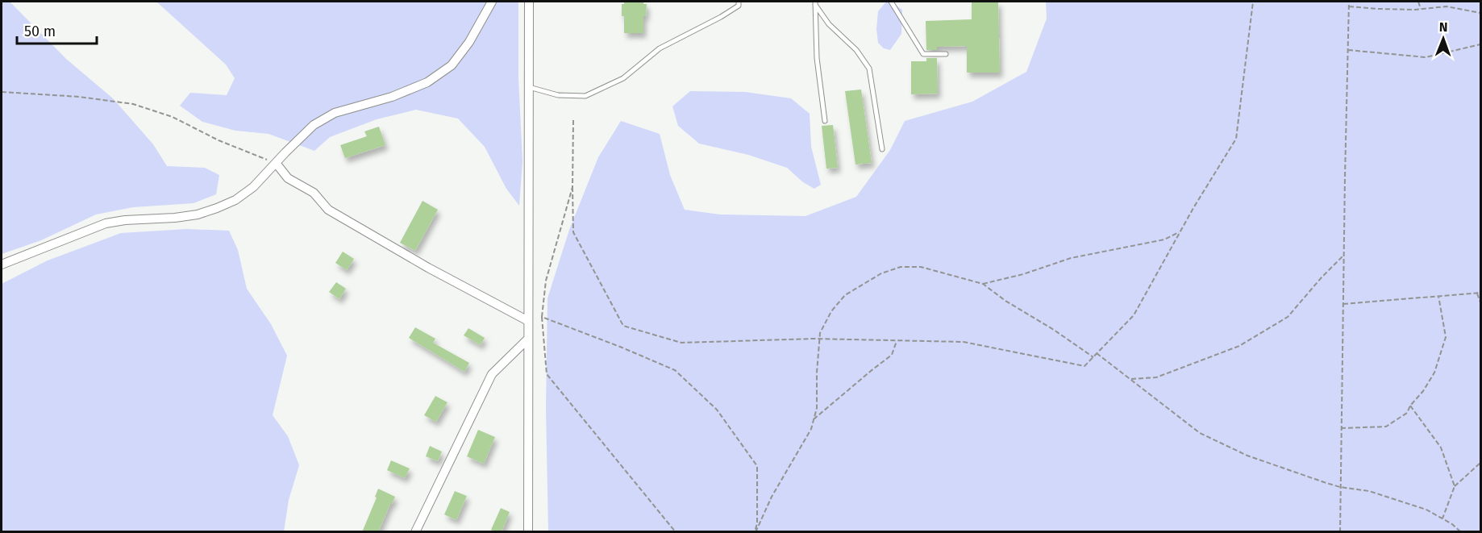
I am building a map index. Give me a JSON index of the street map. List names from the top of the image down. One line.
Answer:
{"scale_bar":"50 m","north":"top"}
